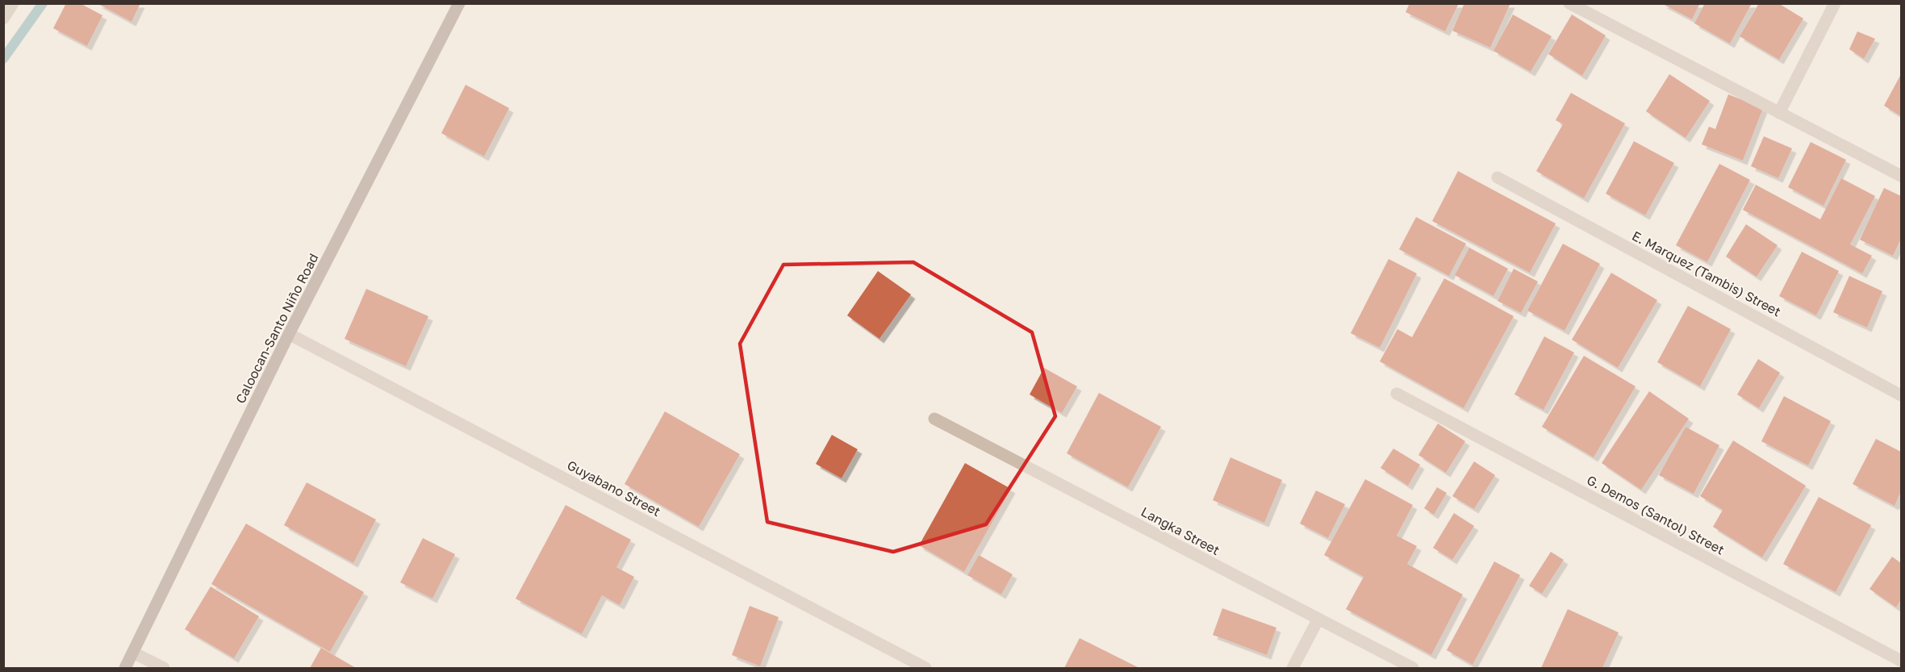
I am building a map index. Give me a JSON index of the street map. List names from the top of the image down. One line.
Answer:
{"streets":{"street":["E. Marquez (Tambis) Street","Caloocan-Santo Niño Road","Guyabano Street","G. Demos (Santol) Street","Langka Street"]},"crossings":[["Caloocan-Santo Niño Road","Guyabano Street"]]}
